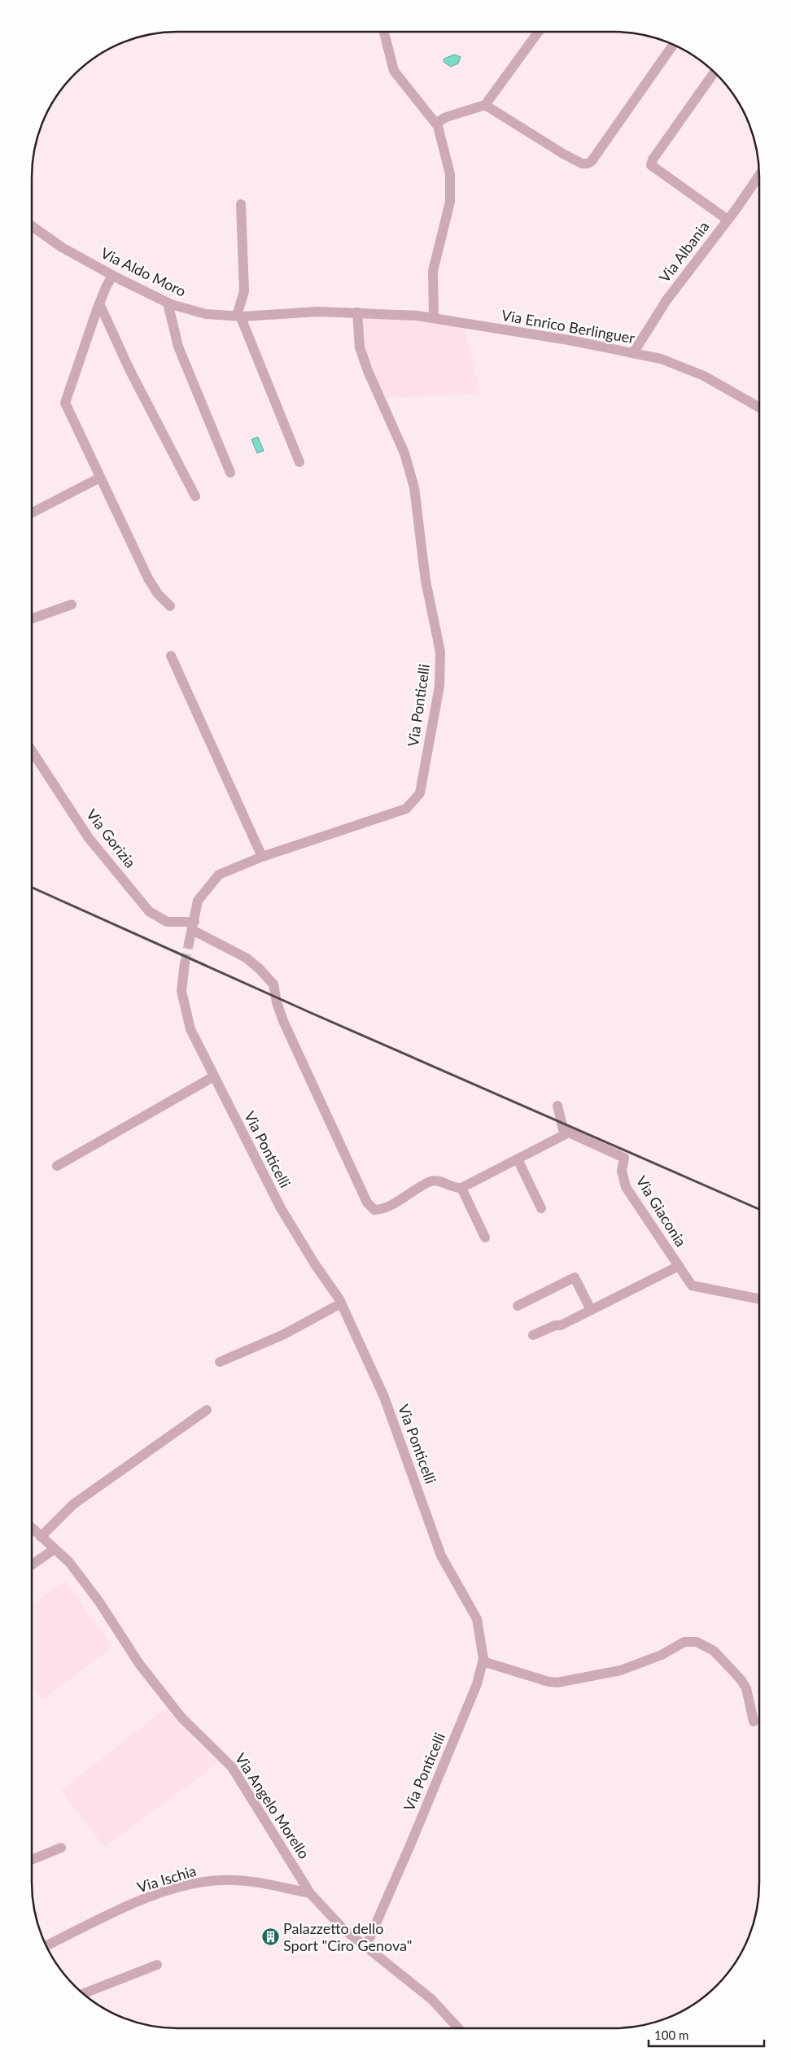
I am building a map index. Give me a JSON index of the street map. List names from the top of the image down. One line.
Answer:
{"streets":{"street":["Via Albania","Via Aldo Moro","Via Enrico Berlinguer","Via Ponticelli","Via Gorizia","Via Giaconia","Via Angelo Morello","Via Ischia"]},"crossings":[["Via Albania","Via Enrico Berlinguer"],["Via Aldo Moro","Via Enrico Berlinguer"],["Via Aldo Moro","Via Ponticelli"],["Via Enrico Berlinguer","Via Ponticelli"],["Via Ponticelli","Via Gorizia"],["Via Ponticelli","Via Angelo Morello"],["Via Angelo Morello","Via Ischia"]],"places":{"building":["Palazzetto dello Sport \"Ciro Genova\""]},"scale_bar":"100 m"}
